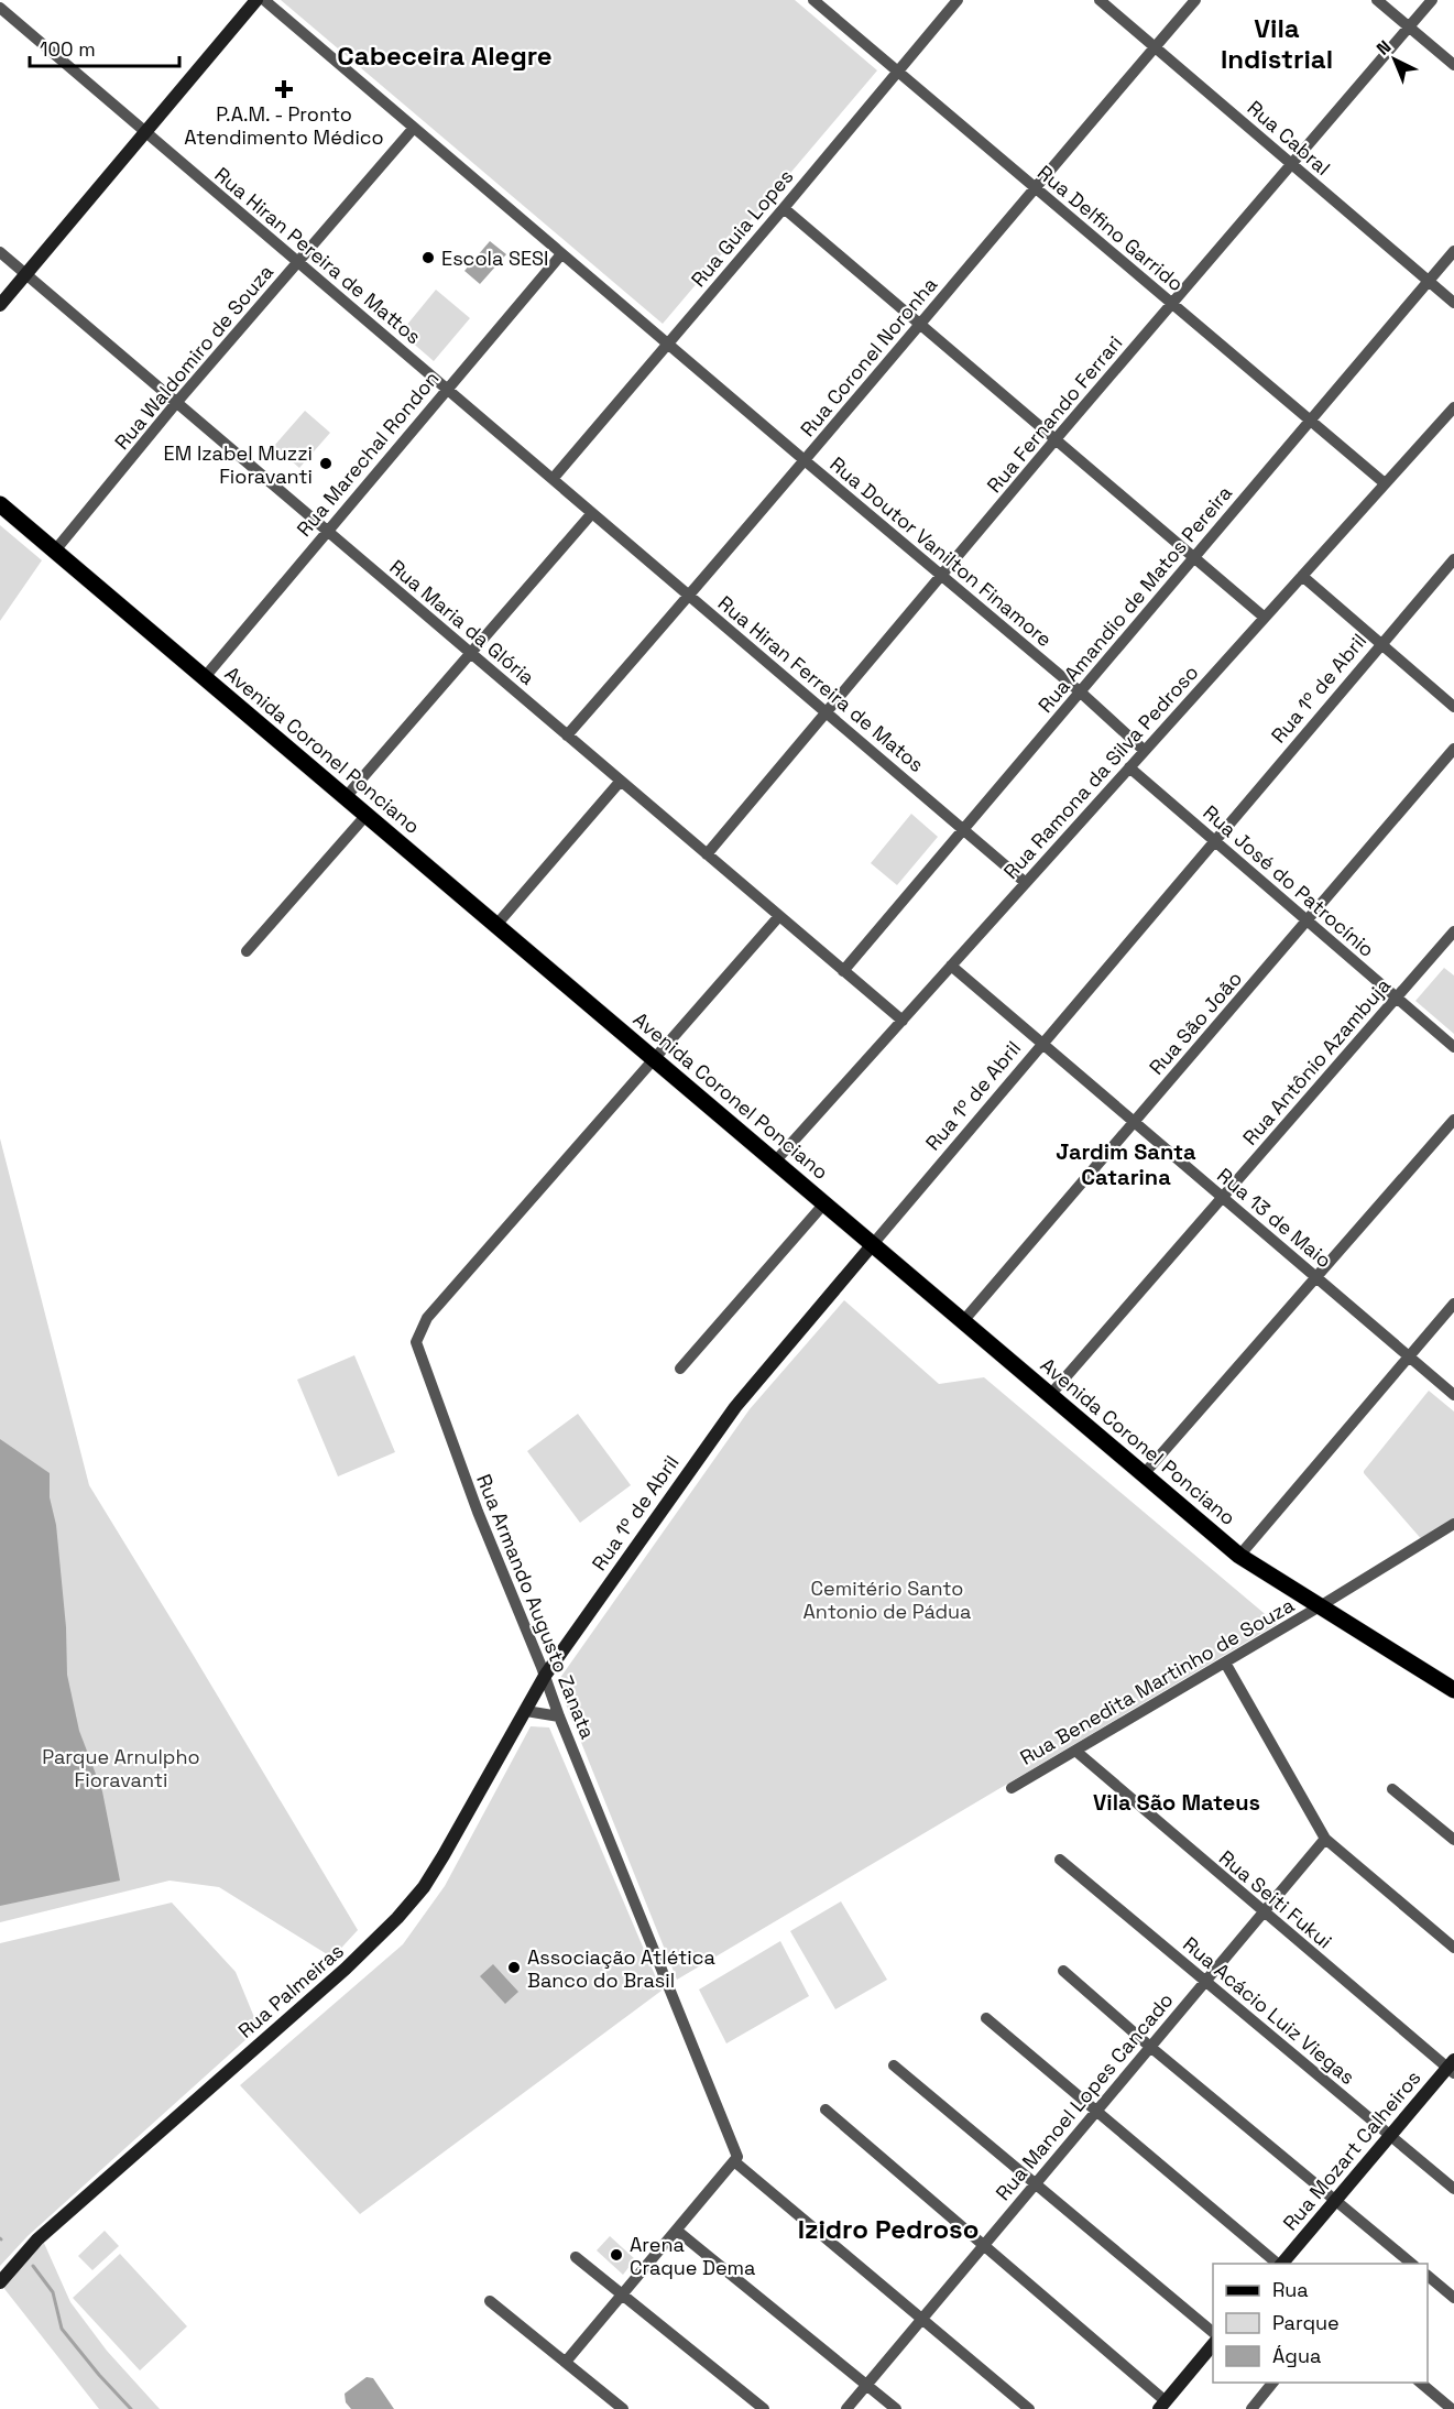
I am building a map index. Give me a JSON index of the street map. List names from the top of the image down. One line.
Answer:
{"streets":{"main road":["Avenida Coronel Ponciano"],"street":["Rua Cabral","Rua Guia Lopes","Rua Delfino Garrido","Rua Hiran Pereira de Mattos","Rua Waldomiro de Souza","Rua Coronel Noronha","Rua Fernando Ferrari","Rua Marechal Rondon","Rua Doutor Vanilton Finamore","Rua Amandio de Matos Pereira","Rua Maria da Glória","Rua Hiran Ferreira de Matos","Rua 1º de Abril","Rua Ramona da Silva Pedroso","Rua José do Patrocínio","Rua São João","Rua Antônio Azambuja","Rua 13 de Maio","Rua Armando Augusto Zanata","Rua Benedita Martinho de Souza","Rua Seiti Fukui","Rua Palmeiras","Rua Acácio Luiz Viegas","Rua Manoel Lopes Cancado","Rua Mozart Calheiros"]},"crossings":[["Rua Cabral","Rua Coronel Noronha"],["Rua Cabral","Rua Fernando Ferrari"],["Rua Cabral","Rua Amandio de Matos Pereira"],["Rua Guia Lopes","Rua Delfino Garrido"],["Rua Guia Lopes","Rua Hiran Pereira de Mattos"],["Rua Guia Lopes","Rua Doutor Vanilton Finamore"],["Rua Guia Lopes","Rua Hiran Ferreira de Matos"],["Rua Delfino Garrido","Rua Coronel Noronha"],["Rua Delfino Garrido","Rua Fernando Ferrari"],["Rua Delfino Garrido","Rua Amandio de Matos Pereira"],["Rua Delfino Garrido","Rua Ramona da Silva Pedroso"],["Rua Hiran Pereira de Mattos","Rua Waldomiro de Souza"],["Rua Hiran Pereira de Mattos","Rua Marechal Rondon"],["Rua Hiran Pereira de Mattos","Rua Hiran Ferreira de Matos"],["Rua Waldomiro de Souza","Rua Doutor Vanilton Finamore"],["Rua Waldomiro de Souza","Rua Maria da Glória"],["Rua Waldomiro de Souza","Avenida Coronel Ponciano"],["Rua Coronel Noronha","Rua Doutor Vanilton Finamore"],["Rua Coronel Noronha","Rua Maria da Glória"],["Rua Coronel Noronha","Rua Hiran Ferreira de Matos"],["Rua Fernando Ferrari","Rua Doutor Vanilton Finamore"],["Rua Fernando Ferrari","Rua Maria da Glória"],["Rua Fernando Ferrari","Rua Hiran Ferreira de Matos"],["Rua Marechal Rondon","Rua Doutor Vanilton Finamore"],["Rua Marechal Rondon","Rua Maria da Glória"],["Rua Marechal Rondon","Avenida Coronel Ponciano"],["Rua Doutor Vanilton Finamore","Rua Amandio de Matos Pereira"],["Rua Doutor Vanilton Finamore","Rua Ramona da Silva Pedroso"],["Rua Amandio de Matos Pereira","Rua Maria da Glória"],["Rua Amandio de Matos Pereira","Rua Hiran Ferreira de Matos"],["Rua Maria da Glória","Rua Ramona da Silva Pedroso"],["Rua Maria da Glória","Rua Armando Augusto Zanata"],["Rua Hiran Ferreira de Matos","Rua Ramona da Silva Pedroso"],["Rua 1º de Abril","Avenida Coronel Ponciano"],["Rua 1º de Abril","Rua José do Patrocínio"],["Rua 1º de Abril","Rua 13 de Maio"],["Rua 1º de Abril","Rua Armando Augusto Zanata"],["Rua 1º de Abril","Rua Palmeiras"],["Avenida Coronel Ponciano","Rua Ramona da Silva Pedroso"],["Avenida Coronel Ponciano","Rua São João"],["Avenida Coronel Ponciano","Rua Antônio Azambuja"],["Avenida Coronel Ponciano","Rua Armando Augusto Zanata"],["Avenida Coronel Ponciano","Rua Benedita Martinho de Souza"],["Rua Ramona da Silva Pedroso","Rua José do Patrocínio"],["Rua Ramona da Silva Pedroso","Rua 13 de Maio"],["Rua José do Patrocínio","Rua São João"],["Rua José do Patrocínio","Rua Antônio Azambuja"],["Rua São João","Rua 13 de Maio"],["Rua Antônio Azambuja","Rua 13 de Maio"],["Rua Armando Augusto Zanata","Rua Palmeiras"],["Rua Benedita Martinho de Souza","Rua Seiti Fukui"],["Rua Seiti Fukui","Rua Manoel Lopes Cancado"],["Rua Seiti Fukui","Rua Mozart Calheiros"],["Rua Acácio Luiz Viegas","Rua Manoel Lopes Cancado"],["Rua Acácio Luiz Viegas","Rua Mozart Calheiros"]],"districts":["Vila Indistrial","Cabeceira Alegre","Jardim Santa Catarina","Vila São Mateus","Izidro Pedroso"],"parks":["Cemitério Santo Antonio de Pádua","Parque Arnulpho Fioravanti"],"places":{"health":["P.A.M. - Pronto Atendimento Médico"],"other":["Escola SESI","EM Izabel Muzzi Fioravanti","Associação Atlética Banco do Brasil","Arena Craque Dema"]},"legend":["Rua","Parque","Água"],"scale_bar":"100 m","north":"top left"}
